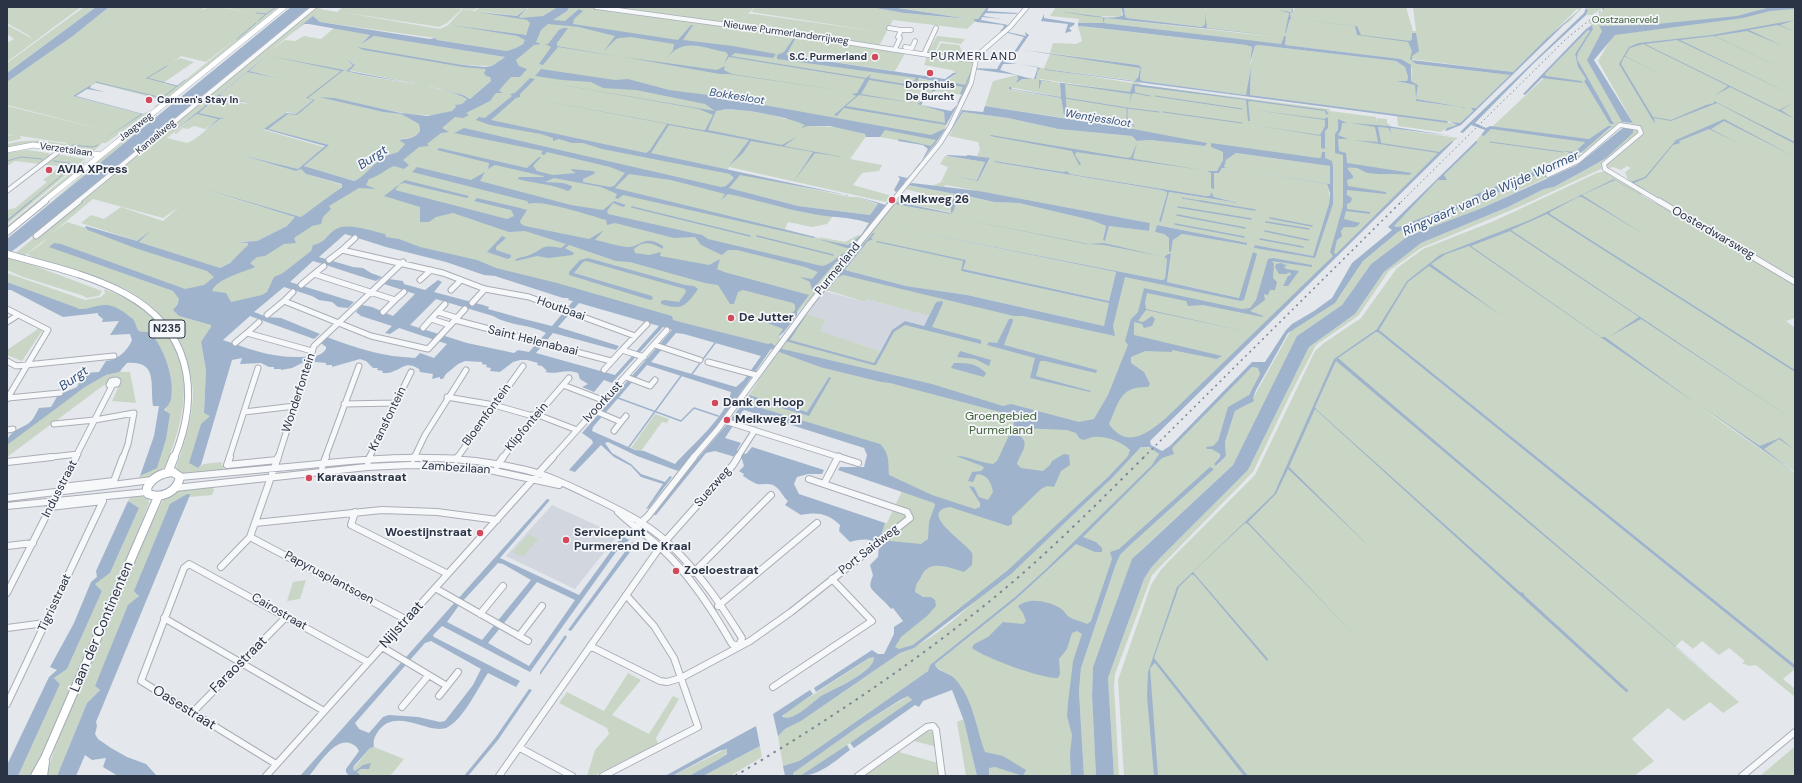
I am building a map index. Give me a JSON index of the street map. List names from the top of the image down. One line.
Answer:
{"streets":{"main road":["Jaagweg","Verzetslaan","N235","Laan der Continenten"],"street":["Nieuwe Purmerlanderrijweg","Kanaalweg","Oosterdwarsweg","Purmerland","Houtbaai","Saint Helenabaai","Wonderfontein","Ivoorkust","Bloemfontein","Kransfontein","Klipfontein","Zambezilaan","Suezweg","Indusstraat","Port Saidweg","Papyrusplantsoen","Tigrisstraat","Cairostraat","Nijlstraat","Faraostraat","Oasestraat"]},"crossings":[["Nieuwe Purmerlanderrijweg","Purmerland"],["Jaagweg","Verzetslaan"],["Purmerland","Zambezilaan"],["Houtbaai","Wonderfontein"],["N235","Zambezilaan"],["N235","Laan der Continenten"],["Wonderfontein","Zambezilaan"],["Ivoorkust","Zambezilaan"],["Ivoorkust","Nijlstraat"],["Bloemfontein","Zambezilaan"],["Kransfontein","Zambezilaan"],["Klipfontein","Zambezilaan"],["Zambezilaan","Suezweg"],["Zambezilaan","Port Saidweg"],["Zambezilaan","Nijlstraat"],["Zambezilaan","Laan der Continenten"],["Indusstraat","Tigrisstraat"],["Papyrusplantsoen","Nijlstraat"],["Cairostraat","Nijlstraat"],["Cairostraat","Faraostraat"],["Cairostraat","Oasestraat"],["Nijlstraat","Oasestraat"],["Faraostraat","Oasestraat"]],"districts":["PURMERLAND"],"water":["Bokkesloot","Wentjessloot","Burgt","Ringvaart van de Wijde Wormer"],"parks":["Oostzanerveld","Groengebied Purmerland"],"places":["S.C. Purmerland","Dorpshuis De Burcht","Carmen's Stay In","AVIA XPress","Melkweg 26","De Jutter","Dank en Hoop","Melkweg 21","Karavaanstraat","Woestijnstraat","Servicepunt Purmerend De Kraal","Zoeloestraat"]}
